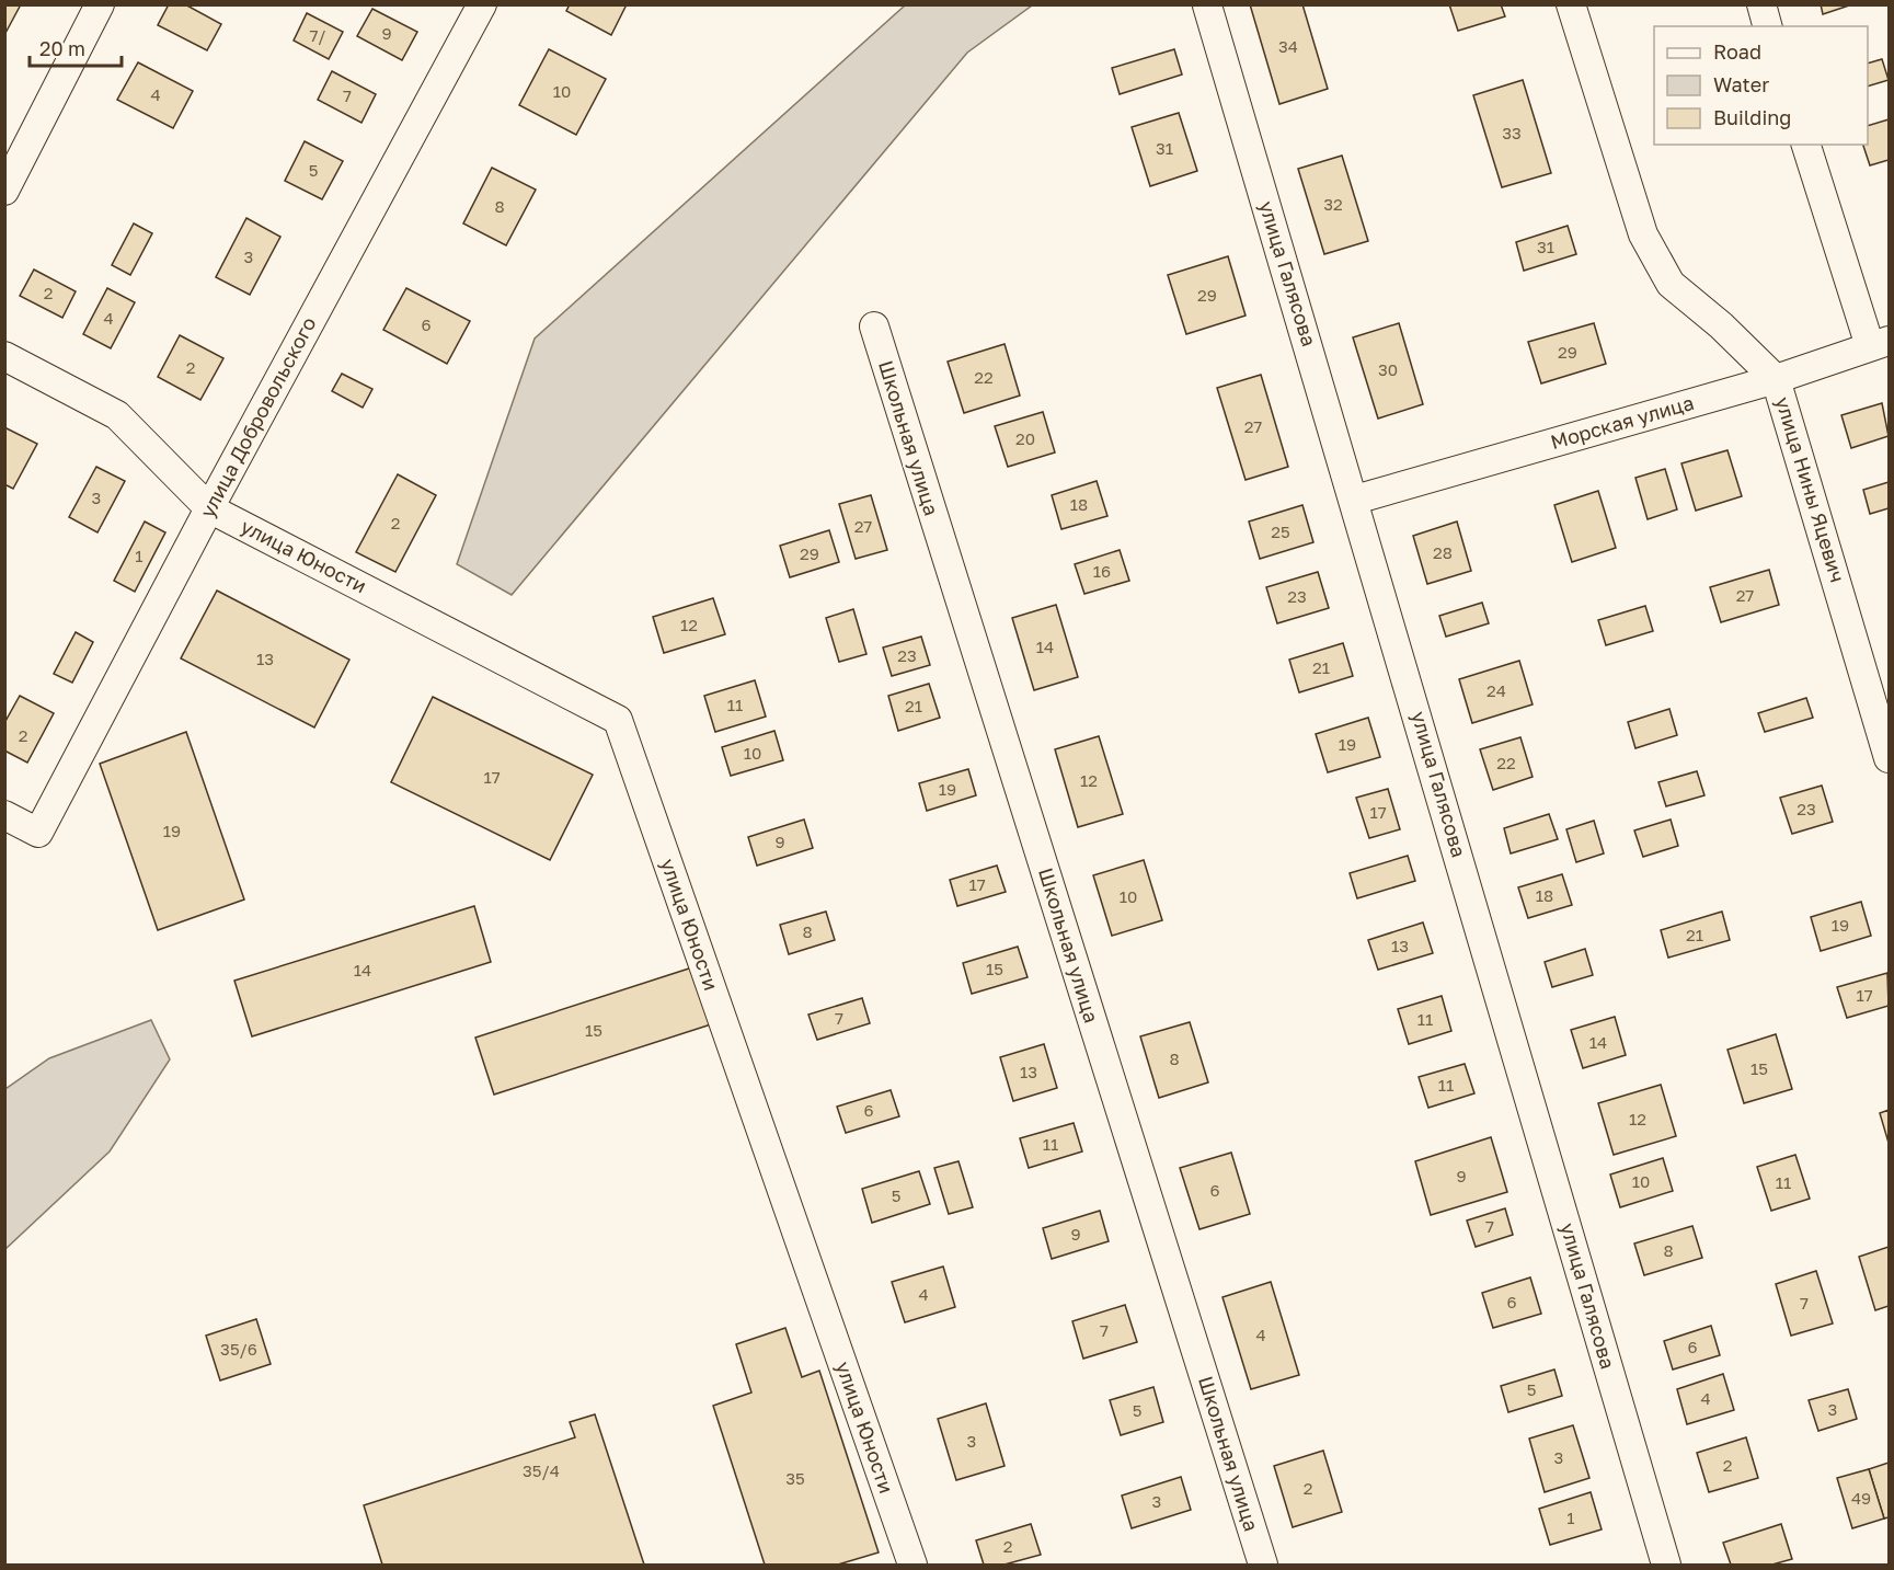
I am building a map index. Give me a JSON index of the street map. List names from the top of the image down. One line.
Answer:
{"streets":{"street":["улица Галясова","улица Добровольского","Морская улица","Школьная улица","улица Нины Яцевич","улица Юности"]},"crossings":[["улица Галясова","Морская улица"],["улица Добровольского","улица Юности"],["Морская улица","улица Нины Яцевич"]],"house_numbers":["9","7/","34","10","4","7","33","31","5","32","8","31","3","2","29","4","6","29","2","30","22","27","20","3","18","2","27","25","28","29","1","16","27","23","12","14","23","13","21","24","11","21","2","19","10","22","17","12","19","23","17","19","9","17","18","10","19","8","21","13","15","14","17","7","11","15","14","8","15","13","11","6","12","11","9","10","11","6","5","7","9","8","4","6","7","7","4","6","35/6","5","4","3","5","3","3","2","35/4","35","2","49","3","1","2"],"legend":["Road","Water","Building"],"scale_bar":"20 m"}
